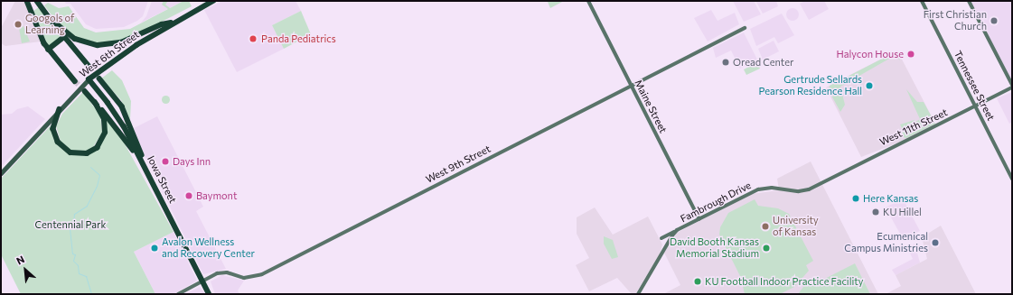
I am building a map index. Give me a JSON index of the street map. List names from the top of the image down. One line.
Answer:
{"streets":{"highway":["West 6th Street","Iowa Street"],"main road":["Tennessee Street","Maine Street","West 11th Street","West 9th Street","Fambrough Drive"]},"crossings":[["West 6th Street","Iowa Street"],["Tennessee Street","West 11th Street"],["Maine Street","West 9th Street"],["Maine Street","Fambrough Drive"],["West 11th Street","Fambrough Drive"],["West 9th Street","Iowa Street"]],"parks":["Centennial Park"],"places":["First Christian Church","Googols of Learning","Panda Pediatrics","Halycon House","Oread Center","Gertrude Sellards Pearson Residence Hall","Days Inn","Baymont","Here Kansas","KU Hillel","University of Kansas","Ecumenical Campus Ministries","Avalon Wellness and Recovery Center","David Booth Kansas Memorial Stadium","KU Football Indoor Practice Facility"],"north":"top left"}
